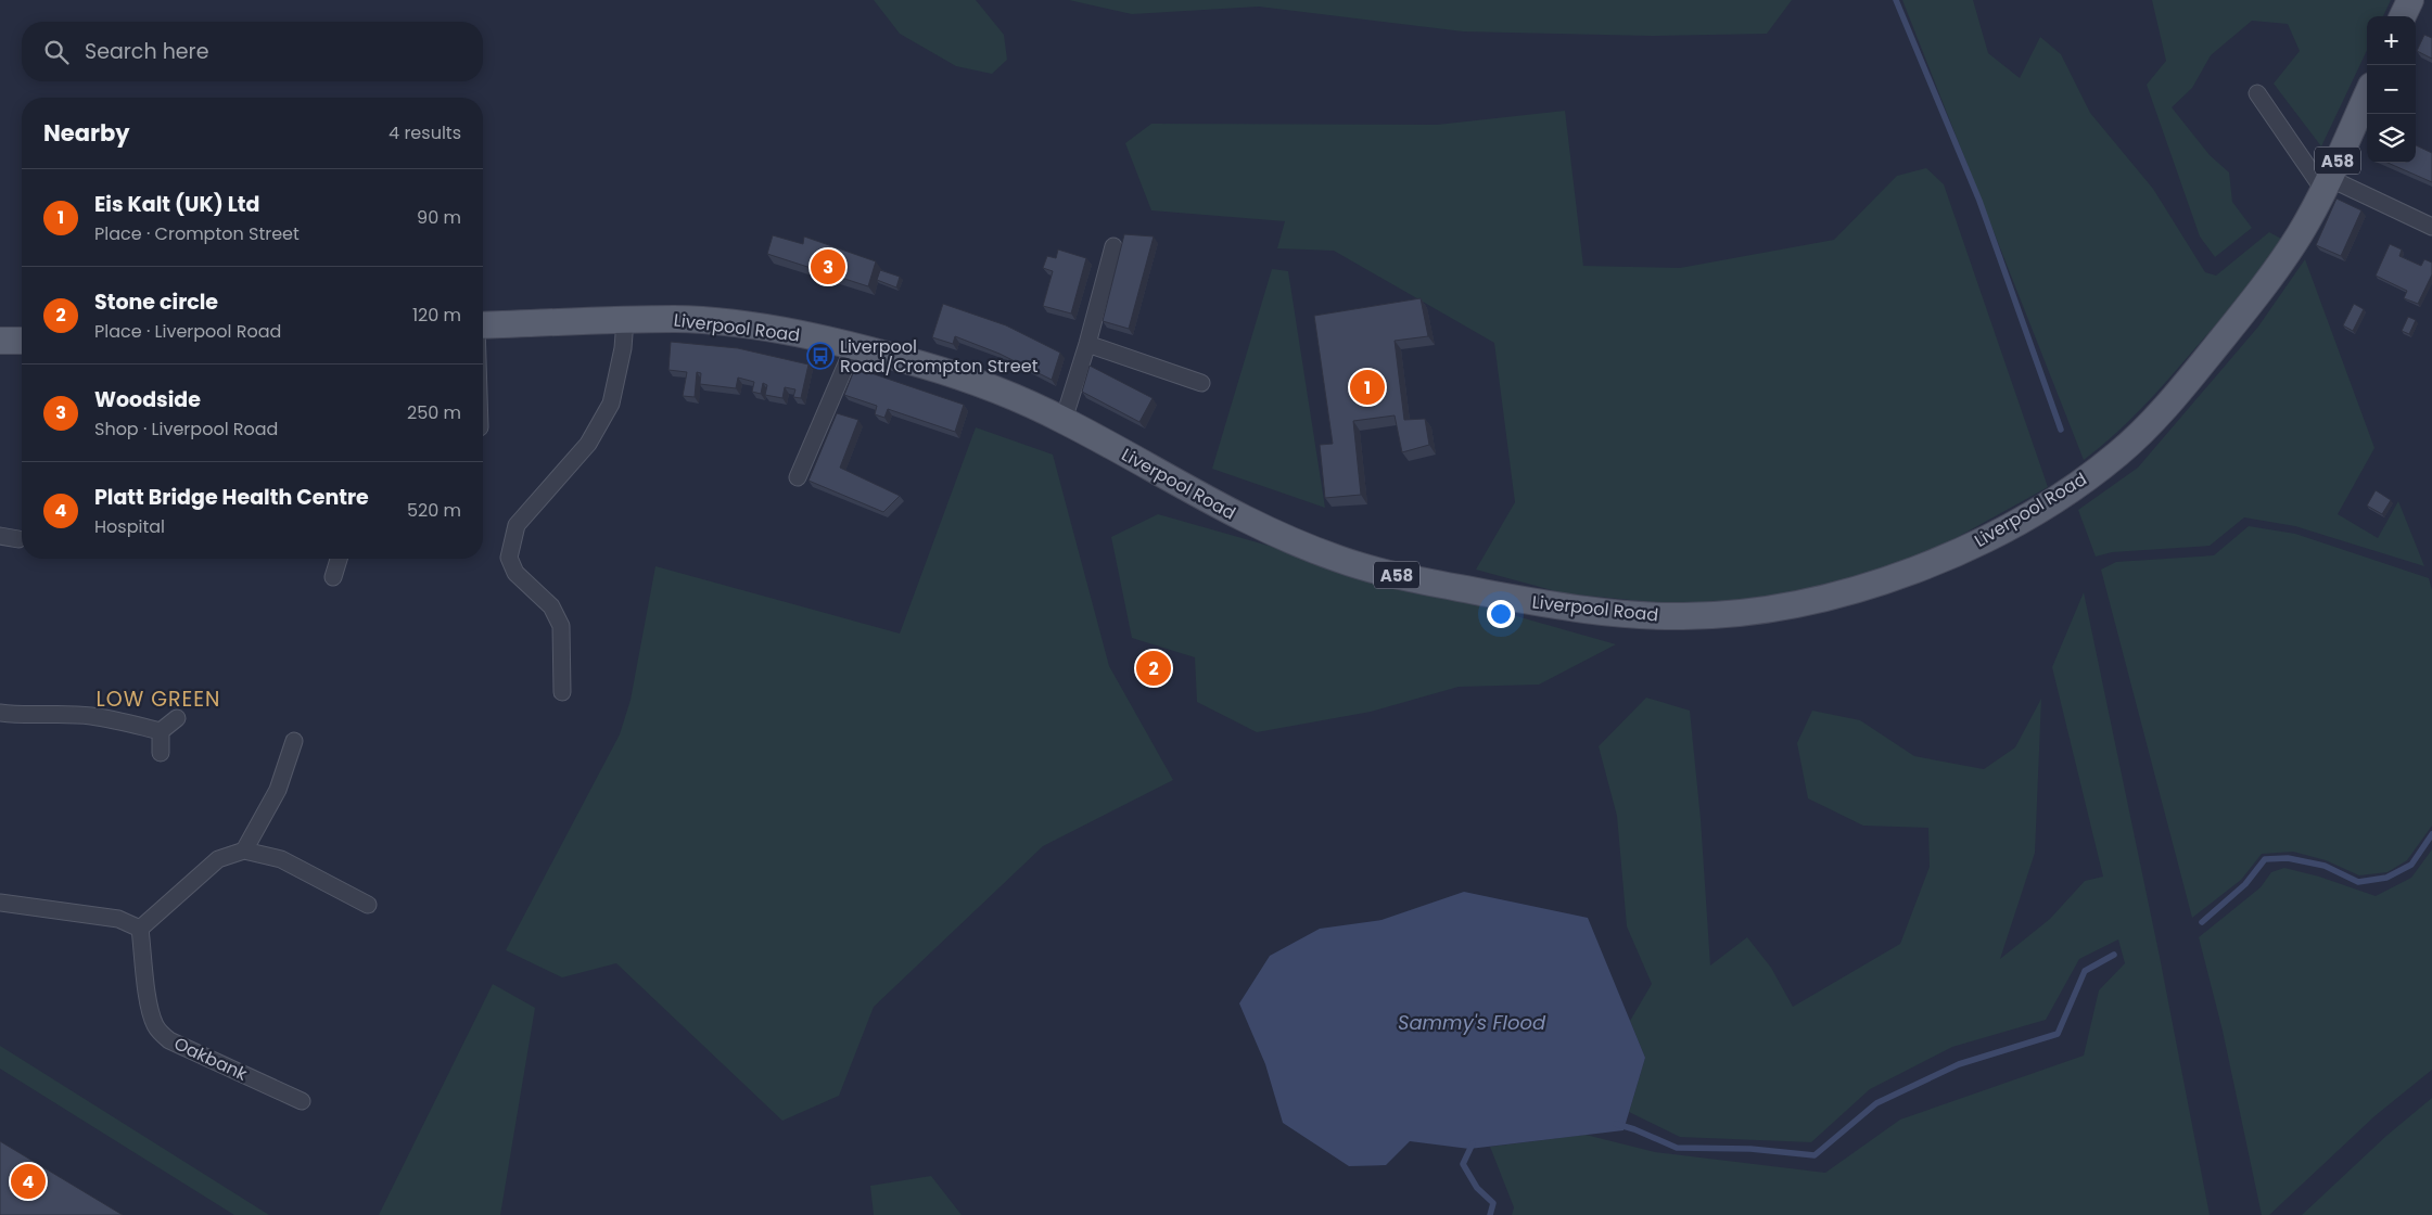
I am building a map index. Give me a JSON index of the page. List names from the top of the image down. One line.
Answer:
{"streets":{"main road":["A58","Liverpool Road"],"street":["Oakbank"]},"districts":["LOW GREEN"],"water":["Sammy's Flood"],"places":{"bus stop":["Liverpool Road/Crompton Street"]},"page":{"map_buttons":["+","−"],"search":"Search here","heading":["Nearby","4 results"],"list":[{"mark":"1","name":"Eis Kalt (UK) Ltd","note":"Place · Crompton Street","value":"90 m"},{"mark":"2","name":"Stone circle","note":"Place · Liverpool Road","value":"120 m"},{"mark":"3","name":"Woodside","note":"Shop · Liverpool Road","value":"250 m"},{"mark":"4","name":"Platt Bridge Health Centre","note":"Hospital","value":"520 m"}],"pins":["3","1","2","4"]}}
